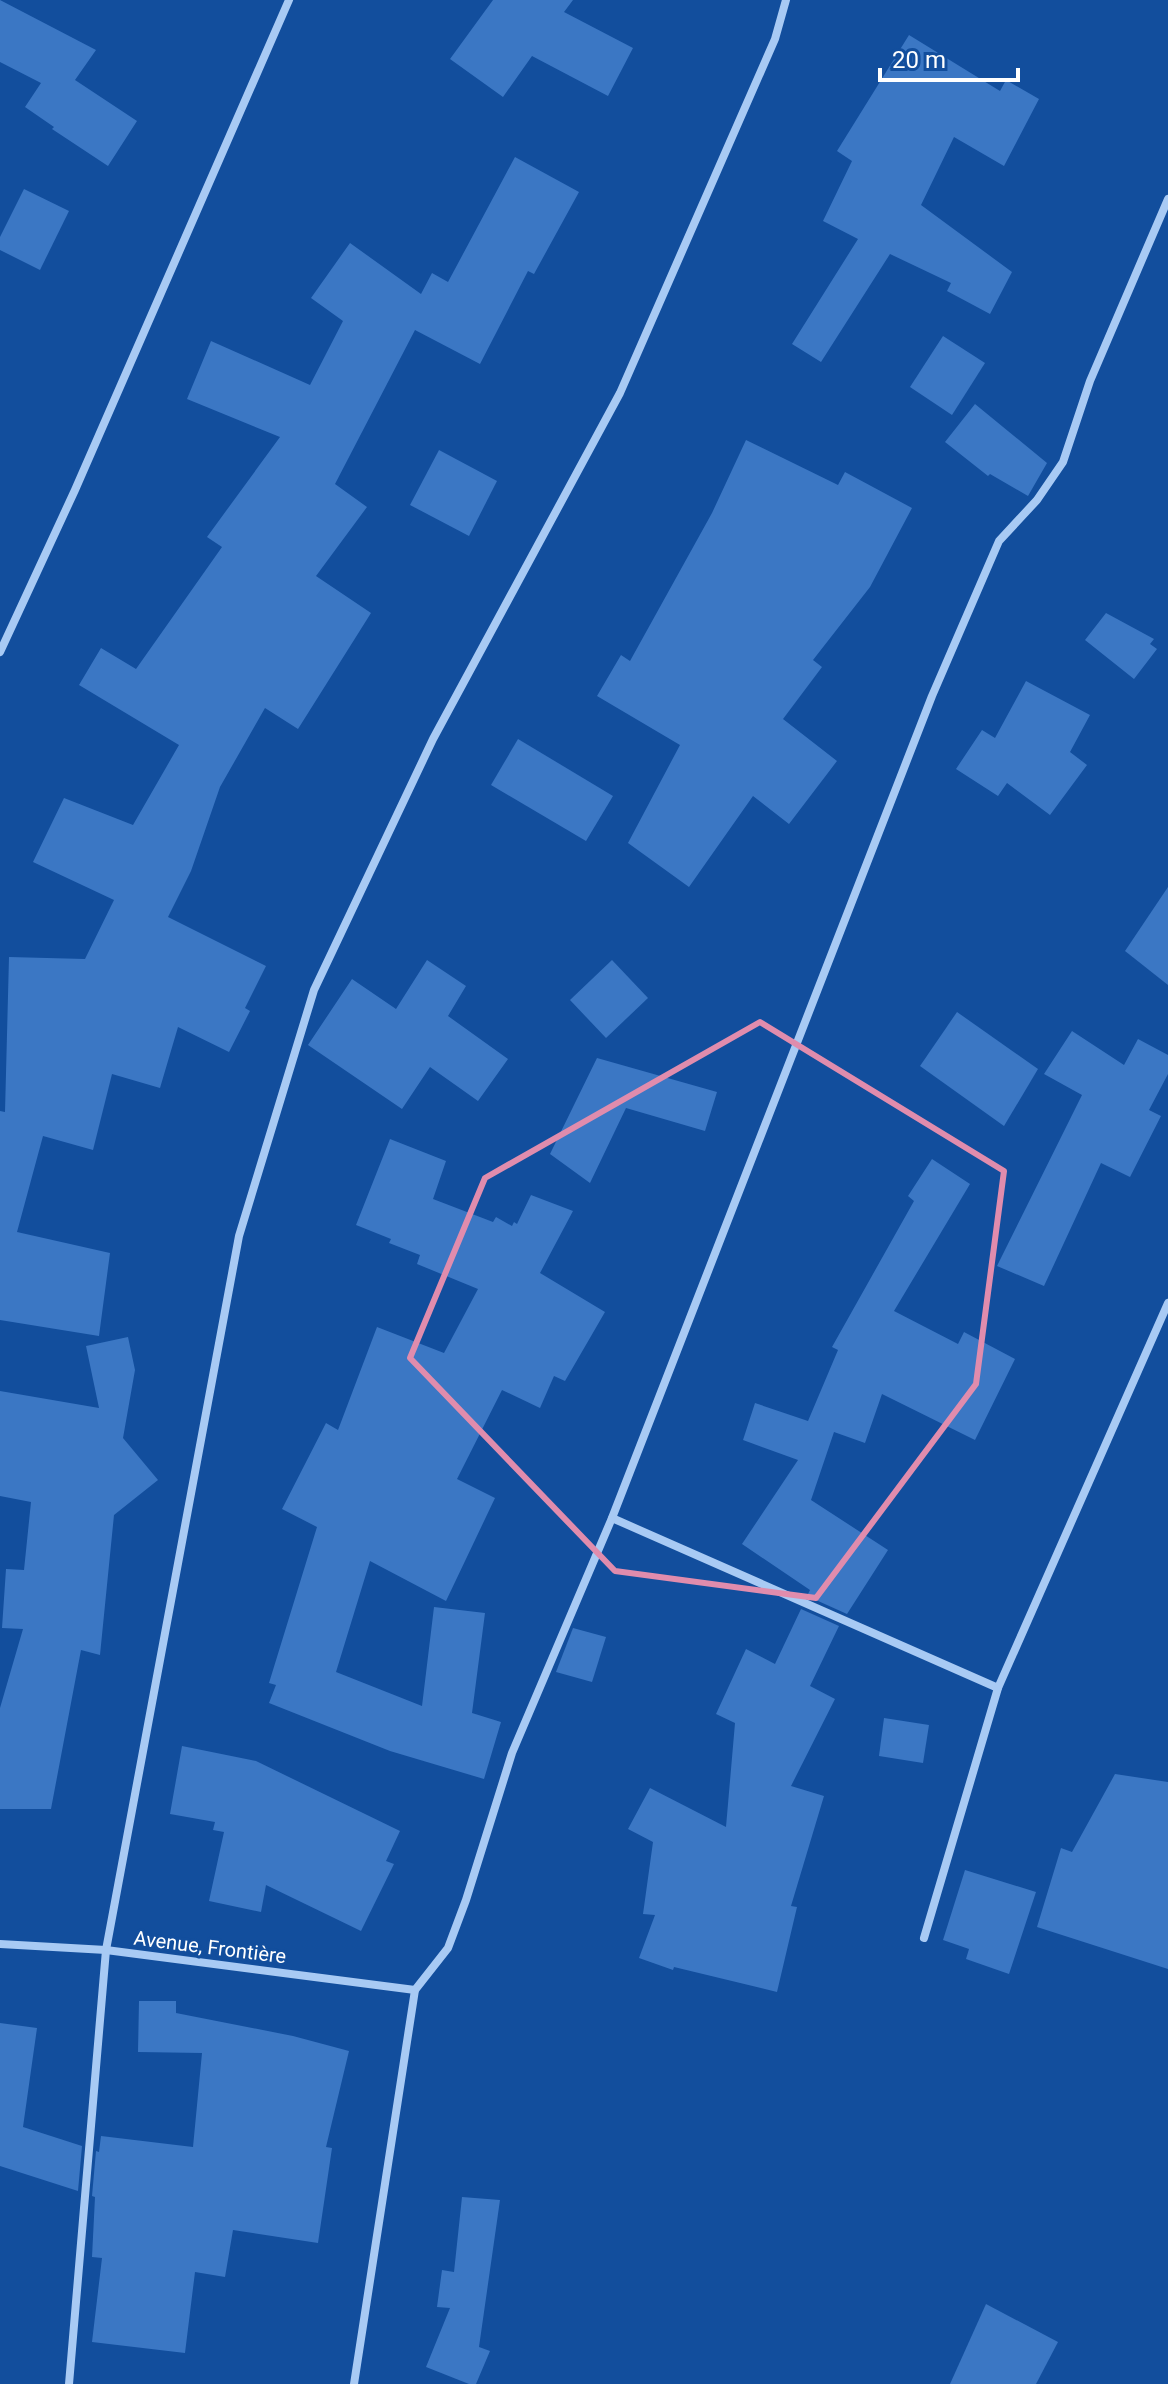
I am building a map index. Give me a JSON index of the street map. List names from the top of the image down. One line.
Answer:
{"streets":{"street":["Avenue, Frontière"]},"scale_bar":"20 m"}
